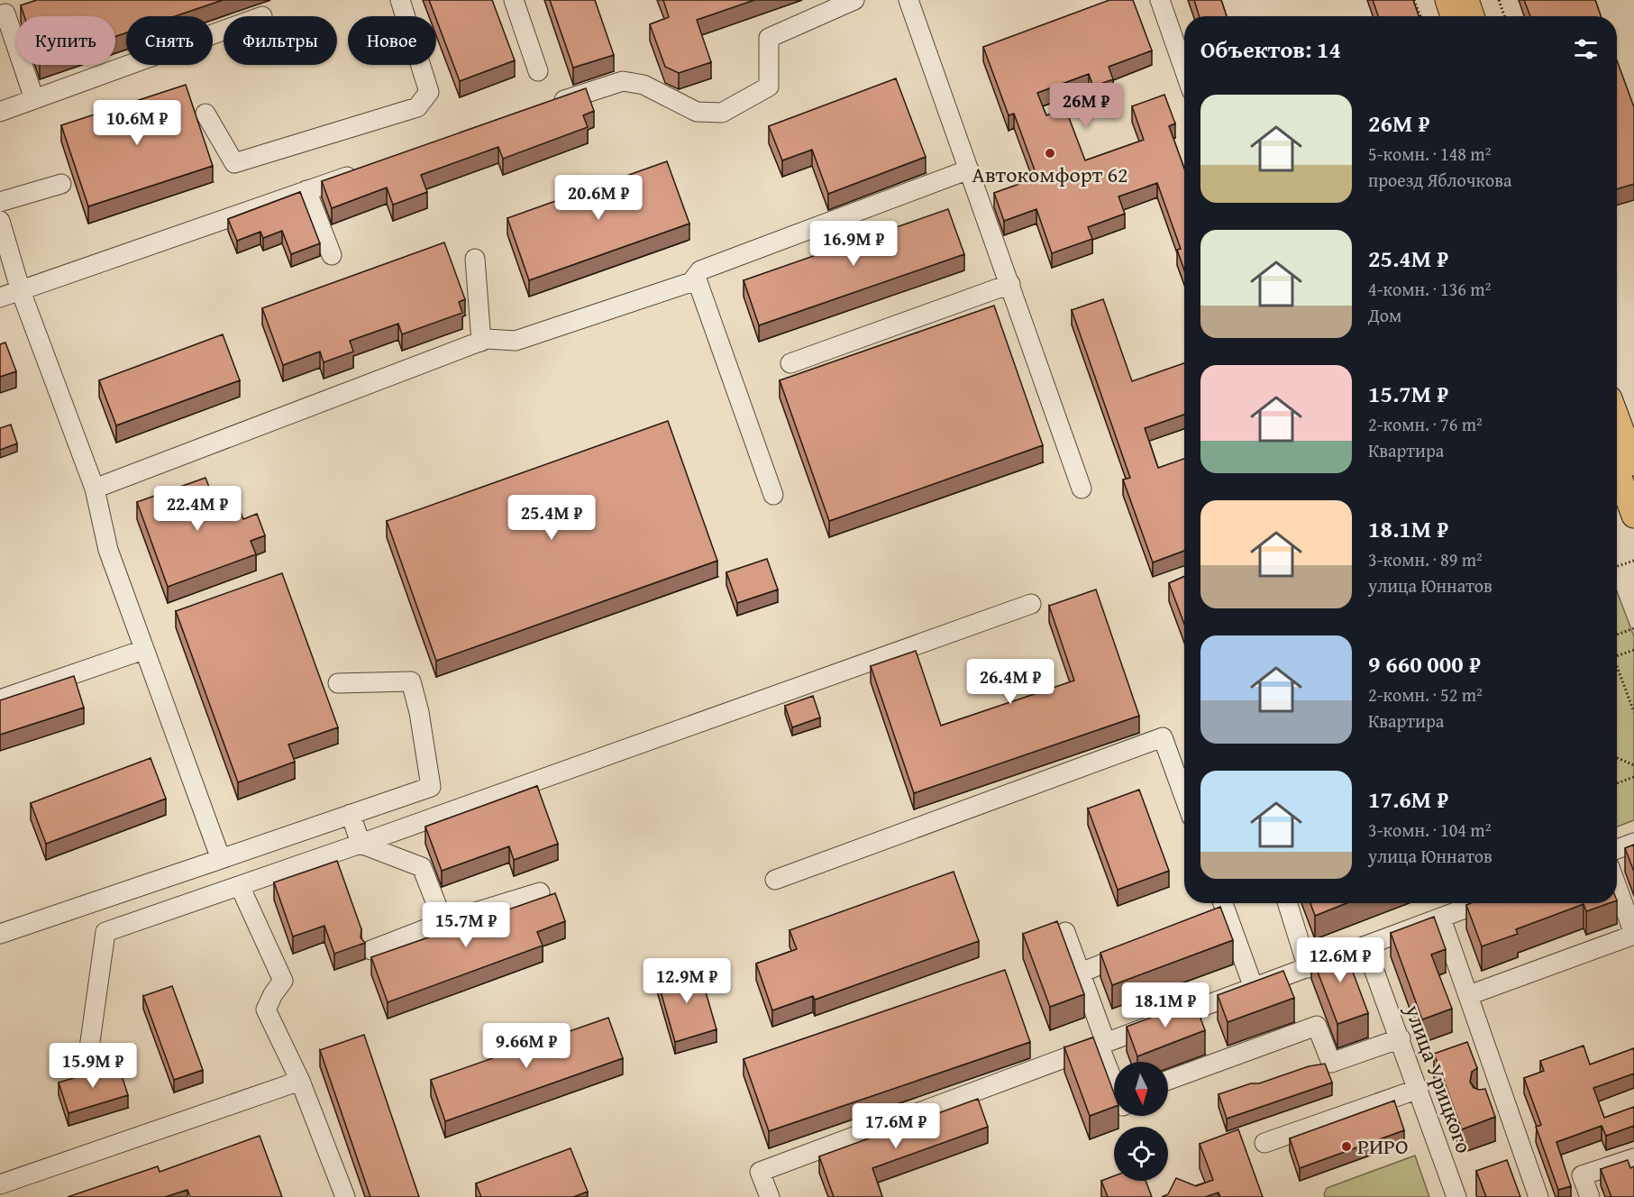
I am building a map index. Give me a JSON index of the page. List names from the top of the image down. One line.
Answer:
{"streets":{"street":["улица Урицкого"]},"places":["Автокомфорт 62","РИРО"],"north":"bottom","page":{"chip":["Купить","Снять","Фильтры","Новое"],"heading":"Объектов: 14","list":[{"name":"26M ₽","note":"5-комн. · 148 m² · проезд Яблочкова"},{"name":"25.4M ₽","note":"4-комн. · 136 m² · Дом"},{"name":"15.7M ₽","note":"2-комн. · 76 m² · Квартира"},{"name":"18.1M ₽","note":"3-комн. · 89 m² · улица Юннатов"},{"name":"9 660 000 ₽","note":"2-комн. · 52 m² · Квартира"},{"name":"17.6M ₽","note":"3-комн. · 104 m² · улица Юннатов"}],"price":["26M ₽","10.6M ₽","20.6M ₽","16.9M ₽","22.4M ₽","25.4M ₽","26.4M ₽","15.7M ₽","12.6M ₽","12.9M ₽","18.1M ₽","9.66M ₽","15.9M ₽","17.6M ₽"]}}
